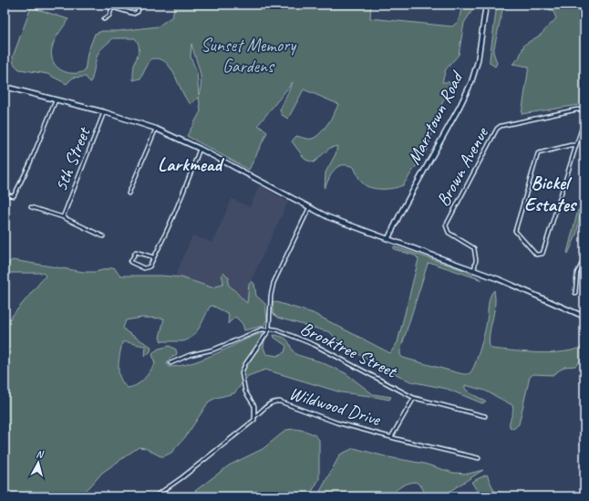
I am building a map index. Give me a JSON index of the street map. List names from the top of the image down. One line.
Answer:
{"streets":{"main road":["Marrtown Road"],"street":["5th Street","Brown Avenue","Brooktree Street","Wildwood Drive"]},"crossings":[["Brooktree Street","Wildwood Drive"]],"districts":["Larkmead","Bickel Estates"],"parks":["Sunset Memory Gardens"],"north":"top"}
